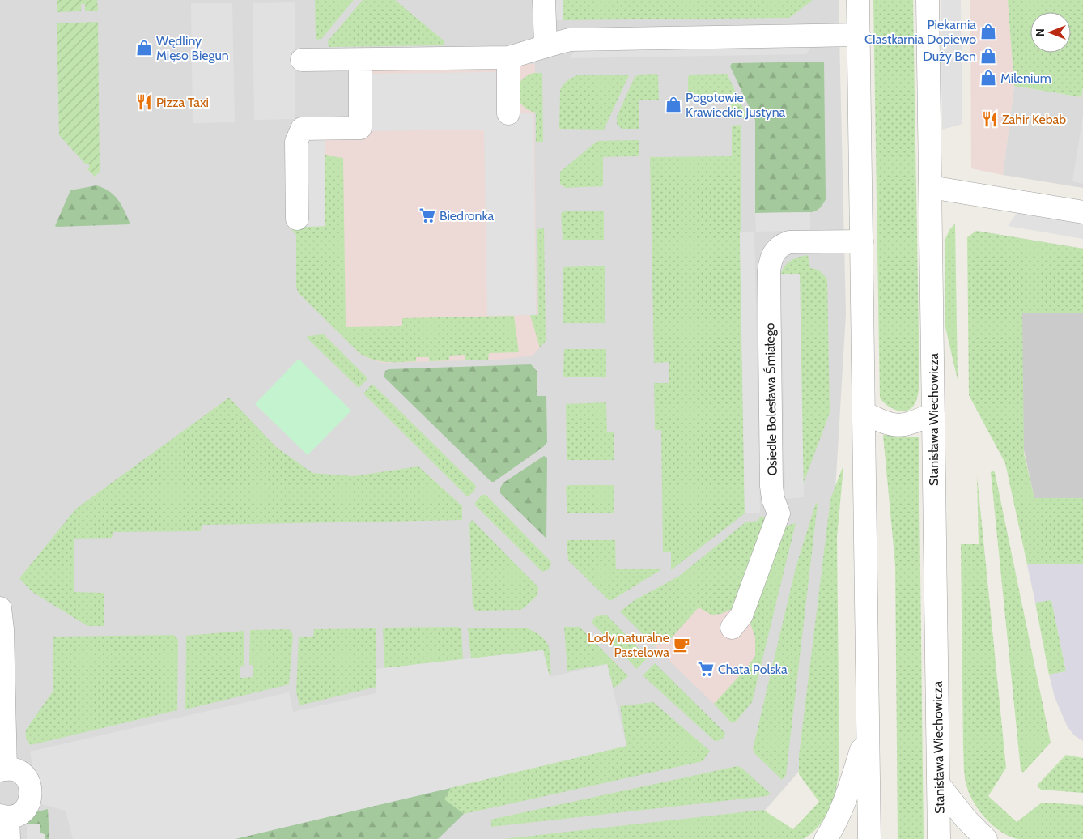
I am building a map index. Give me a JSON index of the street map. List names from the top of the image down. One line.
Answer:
{"streets":{"street":["Osiedle Bolesława Śmiałego","Stanisława Wiechowicza"]},"places":{"shop":["Piekarnia CIastkarnia Dopiewo","Wędliny Mięso Biegun","Duży Ben","Milenium","Pogotowie Krawieckie Justyna"],"restaurant":["Pizza Taxi","Zahir Kebab"],"supermarket":["Biedronka","Chata Polska"],"cafe":["Lody naturalne Pastelowa"]},"north":"left"}
